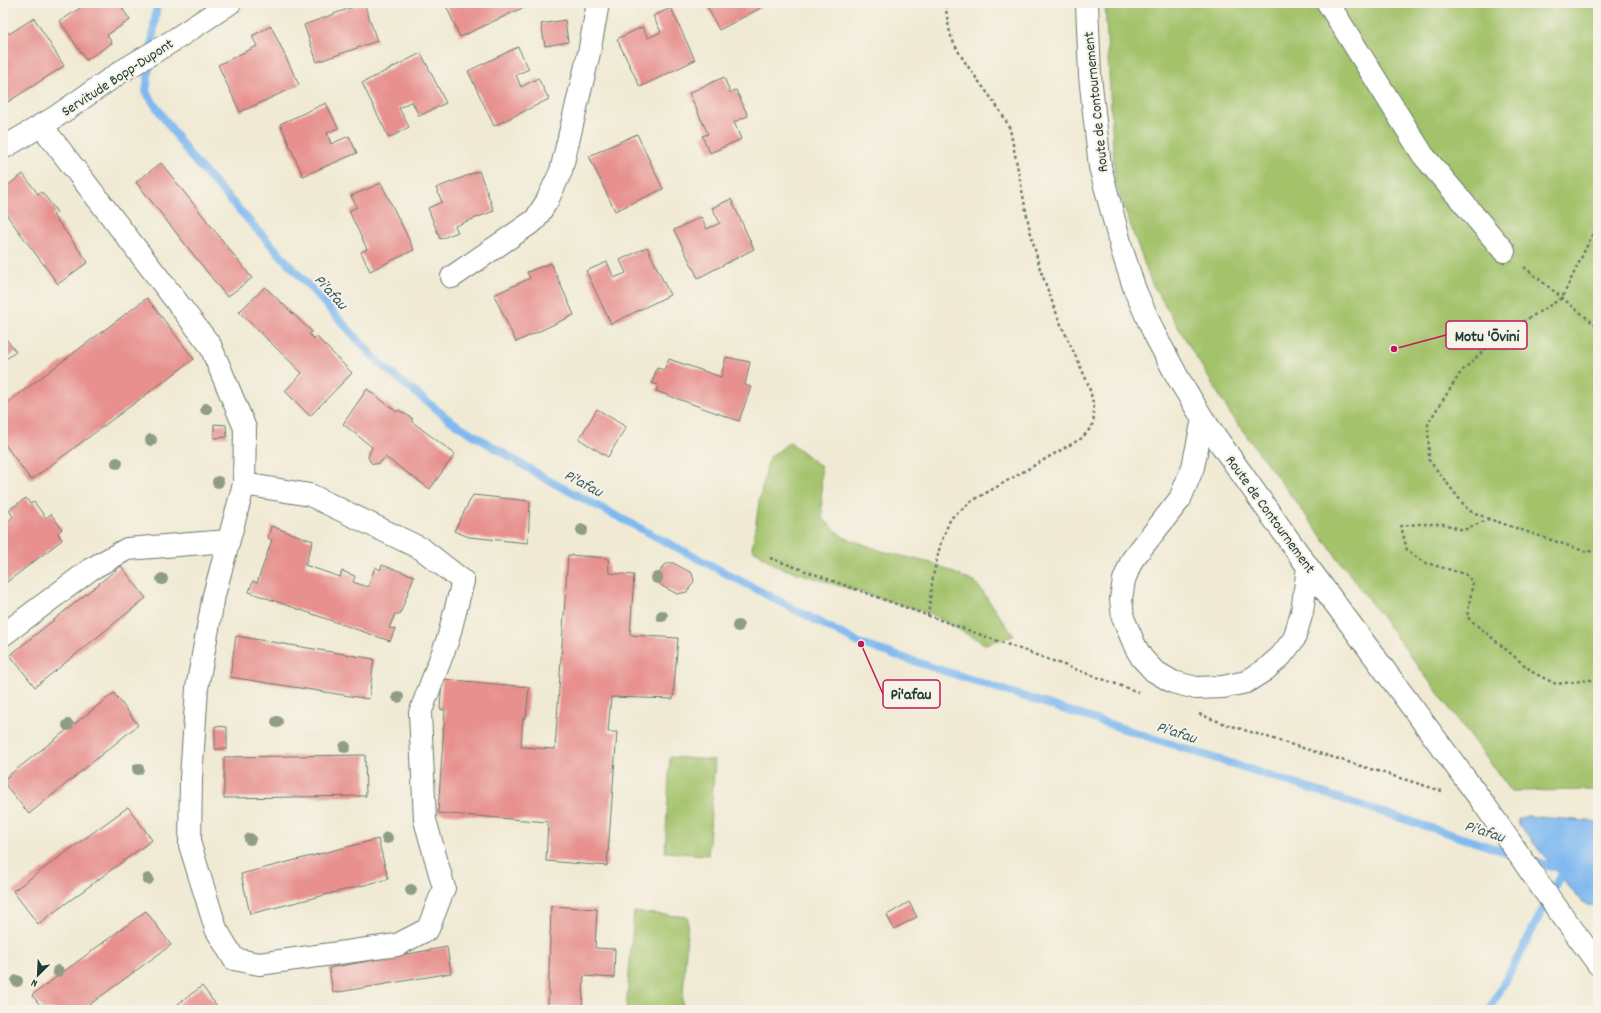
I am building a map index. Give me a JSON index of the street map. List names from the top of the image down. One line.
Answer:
{"streets":{"street":["Servitude Bopp-Dupont","Route de Contournement"]},"water":["Pi'afau"],"places":["Motu 'Ōvini","Pi'afau"],"north":"bottom left"}
